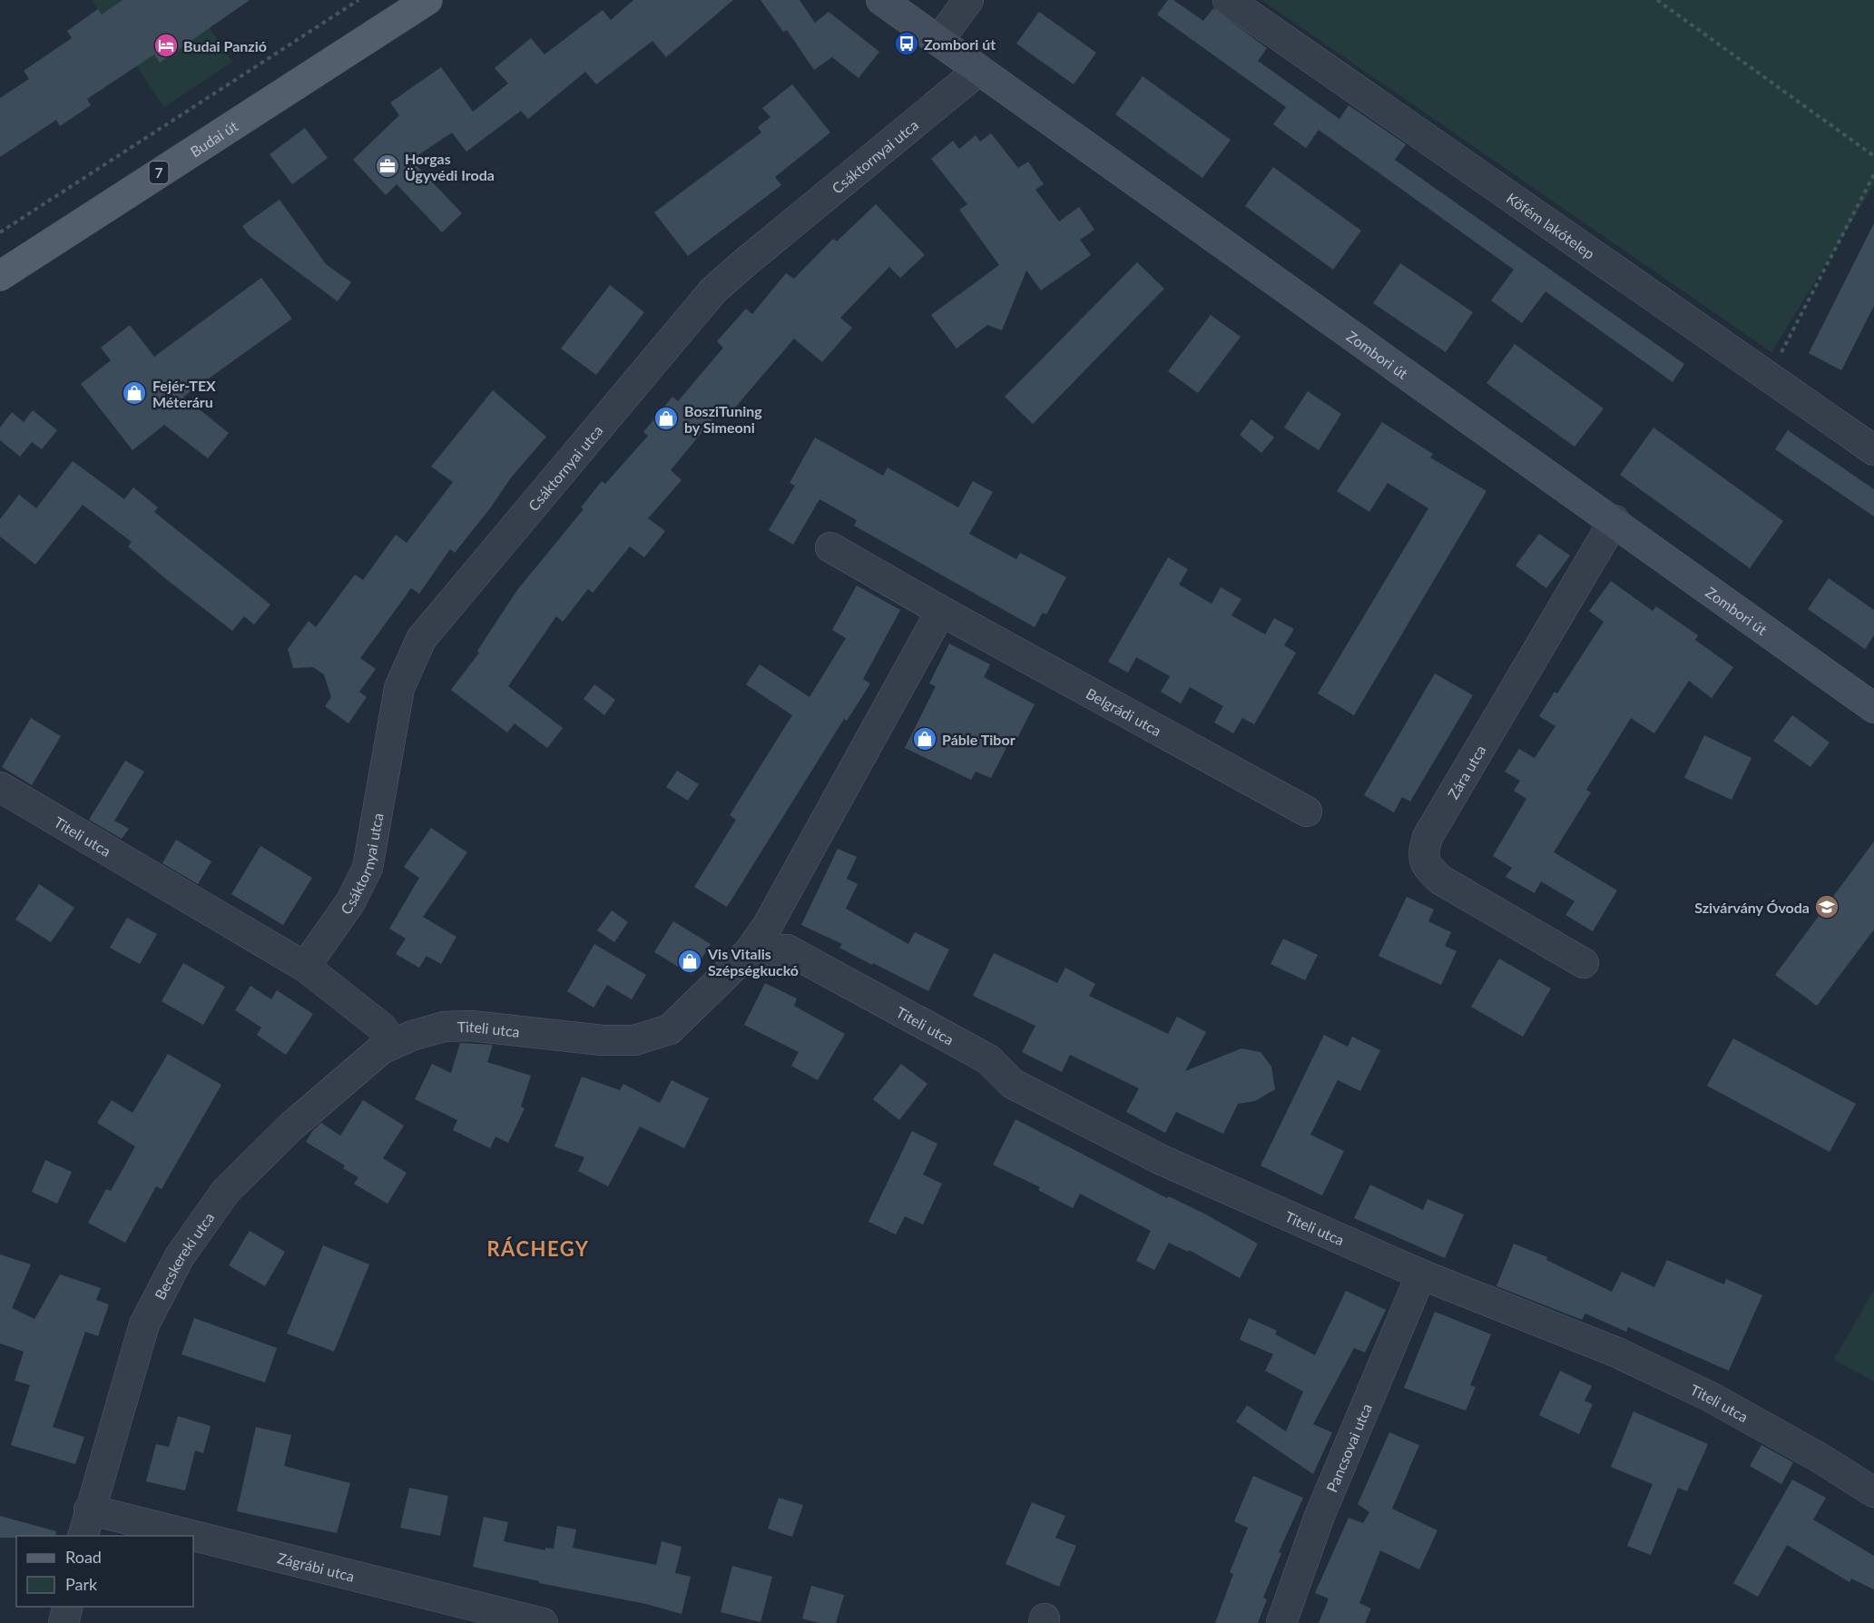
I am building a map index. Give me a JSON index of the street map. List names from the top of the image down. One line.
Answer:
{"streets":{"main road":["Budai út","7"],"street":["Csáktornyai utca","Köfém lakótelep","Zombori út","Belgrádi utca","Zára utca","Titeli utca","Becskereki utca","Pancsovai utca","Zágrábi utca"]},"crossings":[["Csáktornyai utca","Zombori út"],["Csáktornyai utca","Titeli utca"],["Zombori út","Zára utca"],["Titeli utca","Becskereki utca"],["Titeli utca","Pancsovai utca"],["Becskereki utca","Zágrábi utca"]],"districts":["RÁCHEGY"],"places":{"bus stop":["Zombori út"],"hotel":["Budai Panzió"],"office":["Horgas Ügyvédi Iroda"],"shop":["Fejér-TEX Méteráru","BosziTuning by Simeoni","Páble Tibor","Vis Vitalis Szépségkuckó"],"school or university":["Szivárvány Óvoda"]},"legend":["Road","Park"]}
